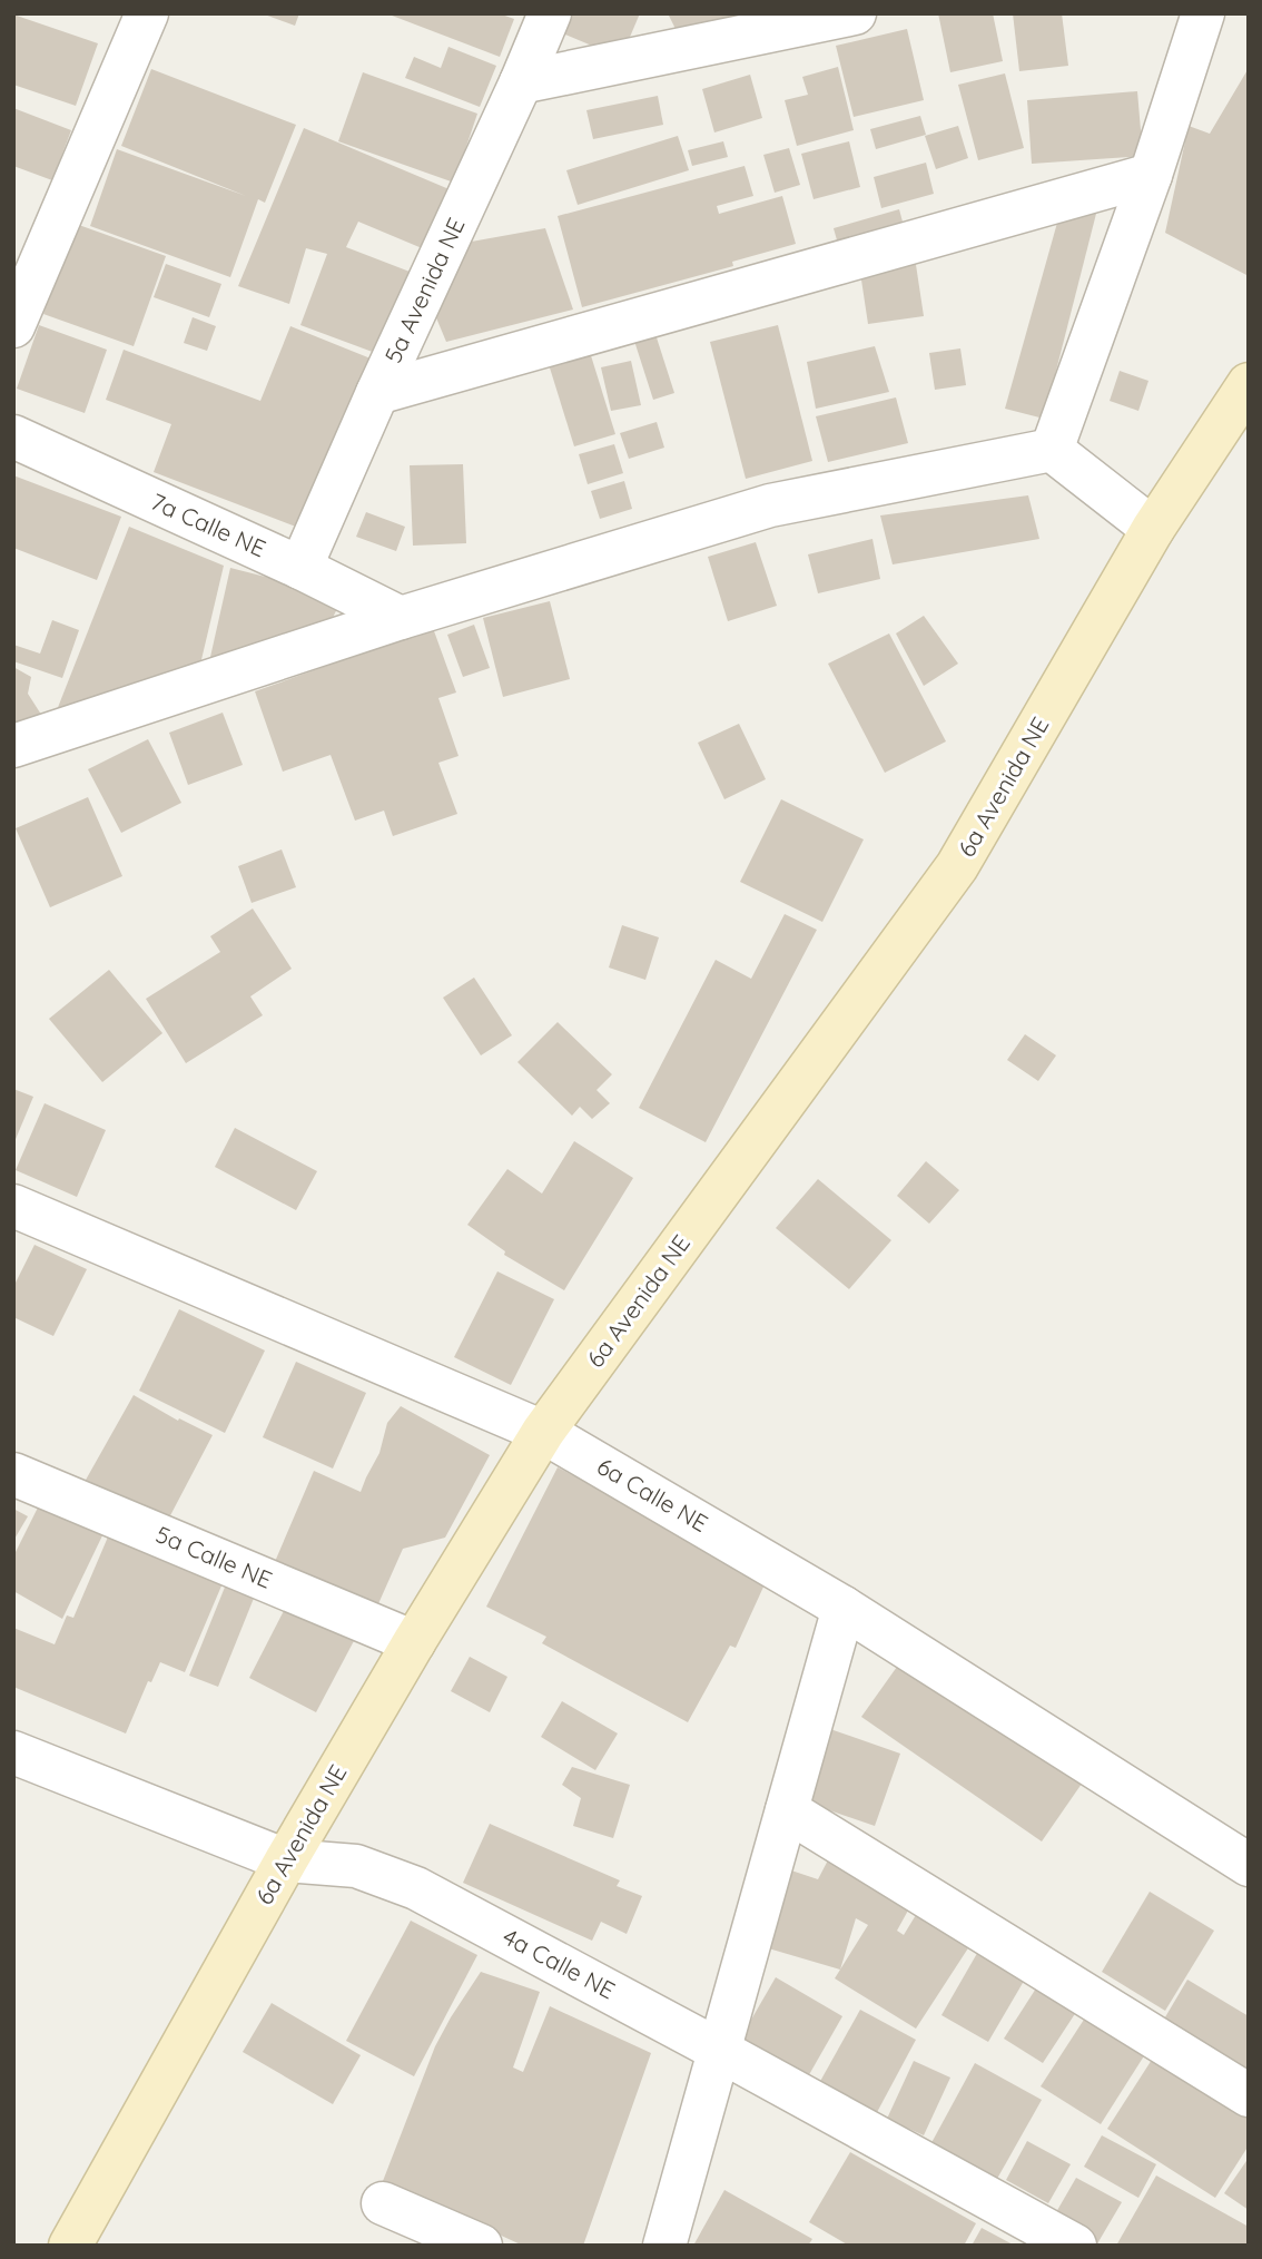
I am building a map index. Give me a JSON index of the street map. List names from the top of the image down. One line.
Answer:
{"streets":{"street":["5a Avenida NE","7a Calle NE","6a Avenida NE","6a Calle NE","5a Calle NE","4a Calle NE"]},"crossings":[["5a Avenida NE","7a Calle NE"],["6a Avenida NE","6a Calle NE"],["6a Avenida NE","5a Calle NE"],["6a Avenida NE","4a Calle NE"]]}
